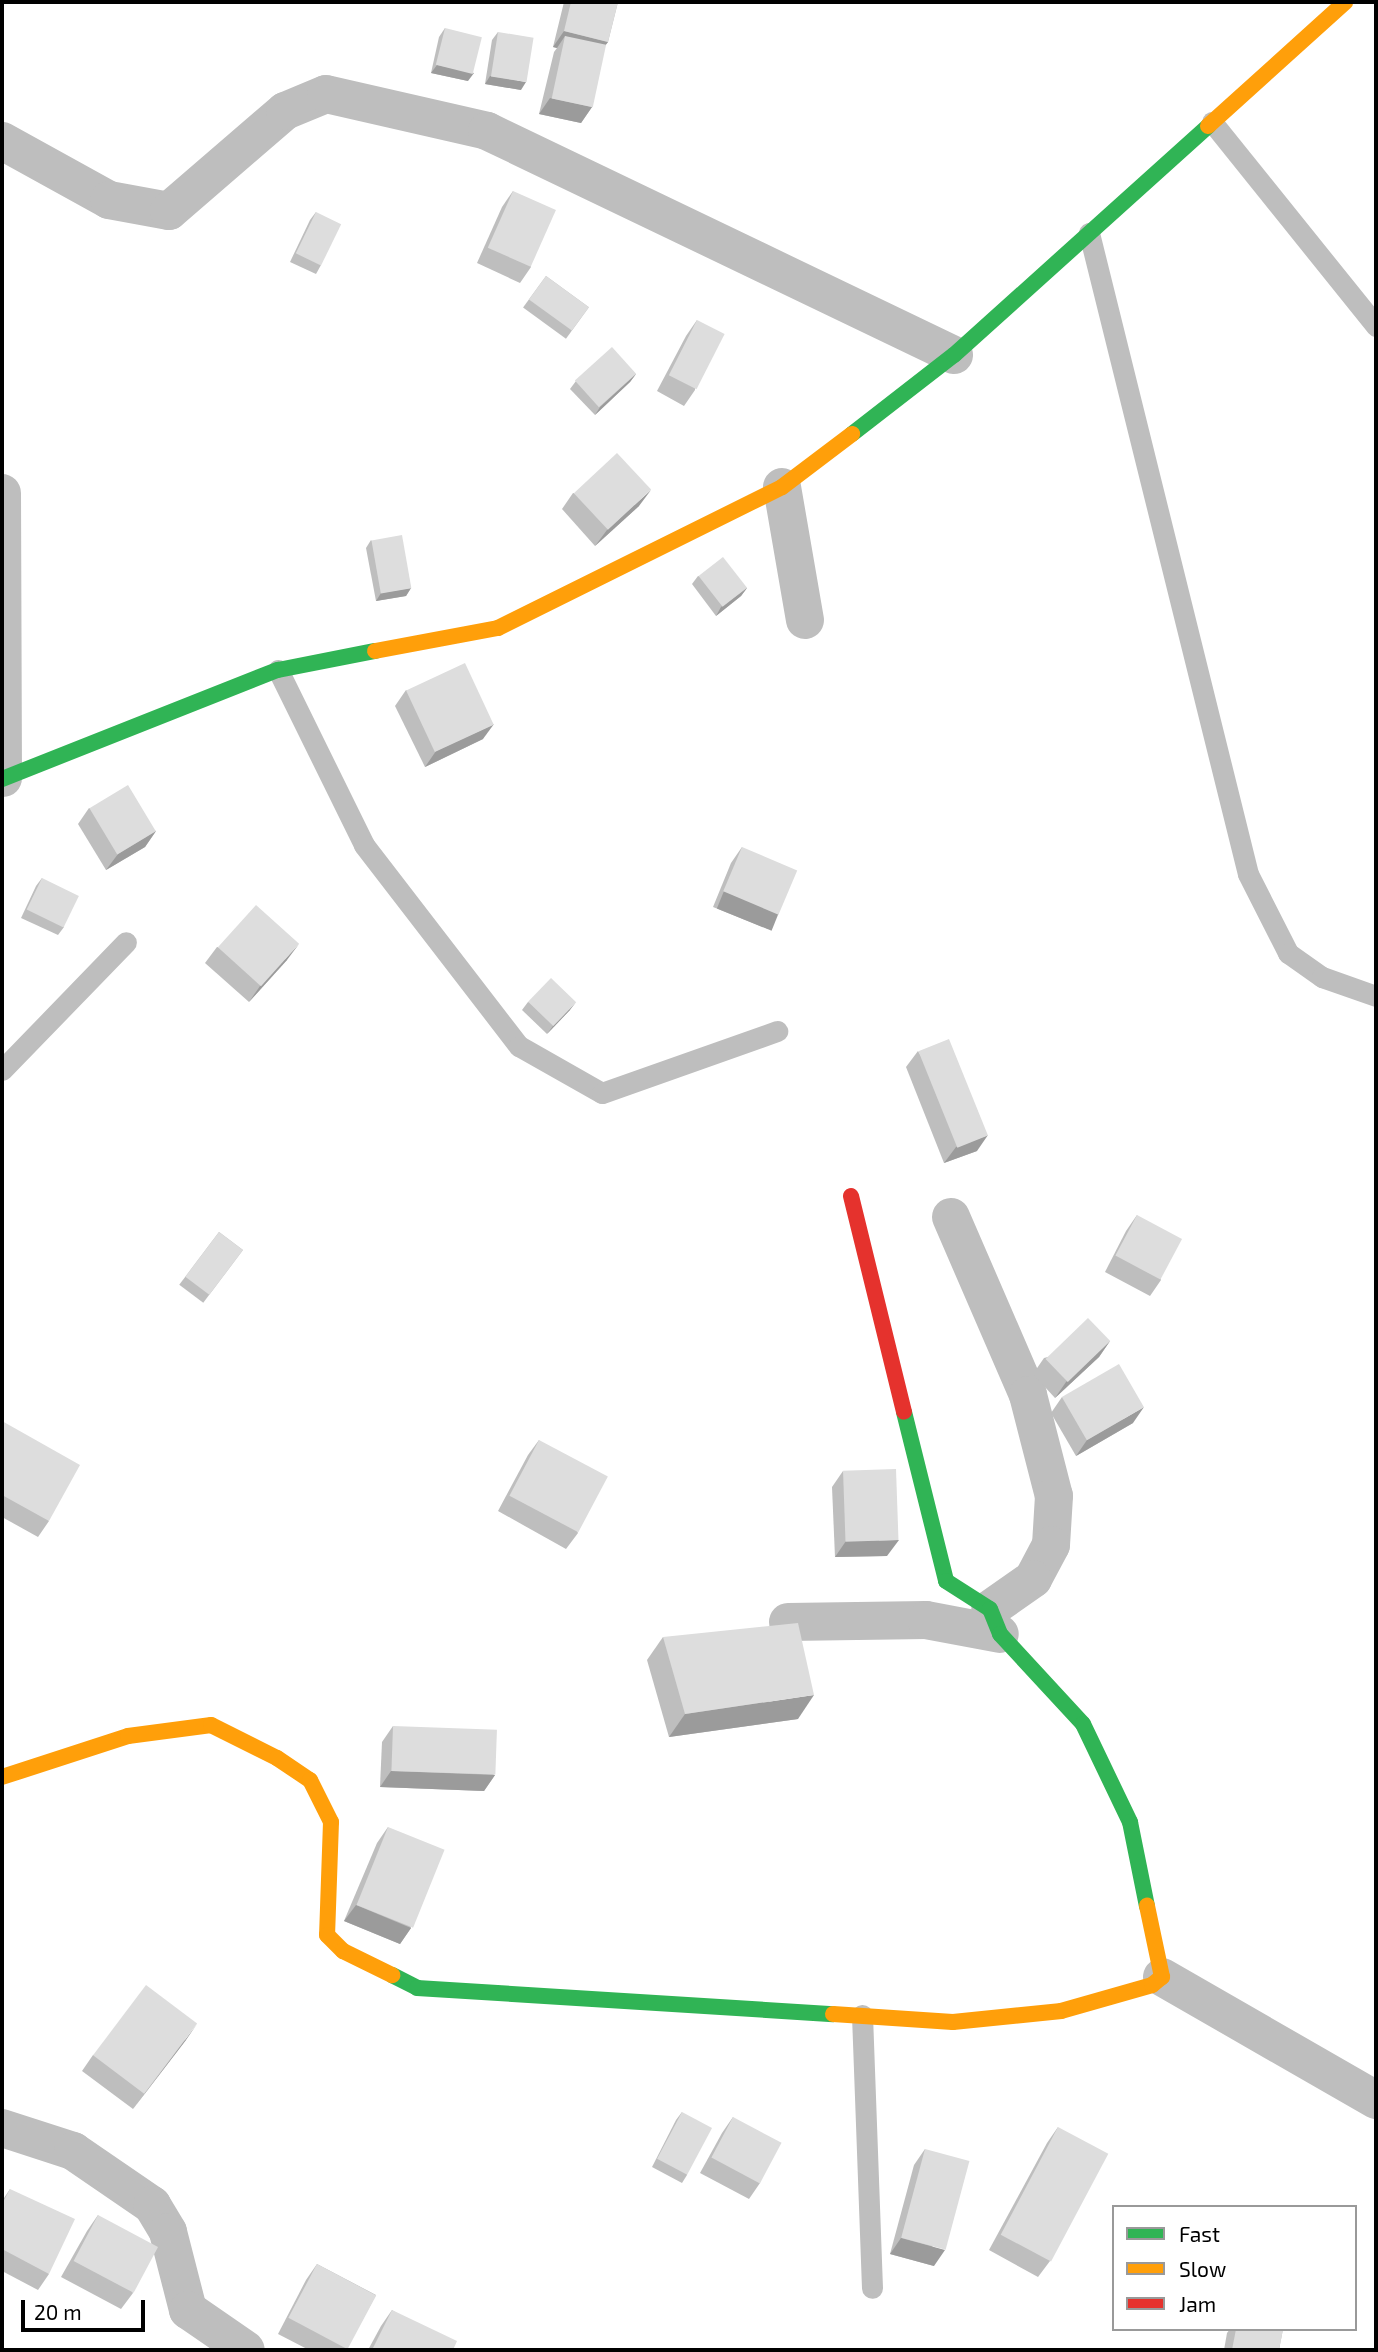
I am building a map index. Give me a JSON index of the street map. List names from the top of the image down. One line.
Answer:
{"legend":["Fast","Slow","Jam"],"scale_bar":"20 m"}
